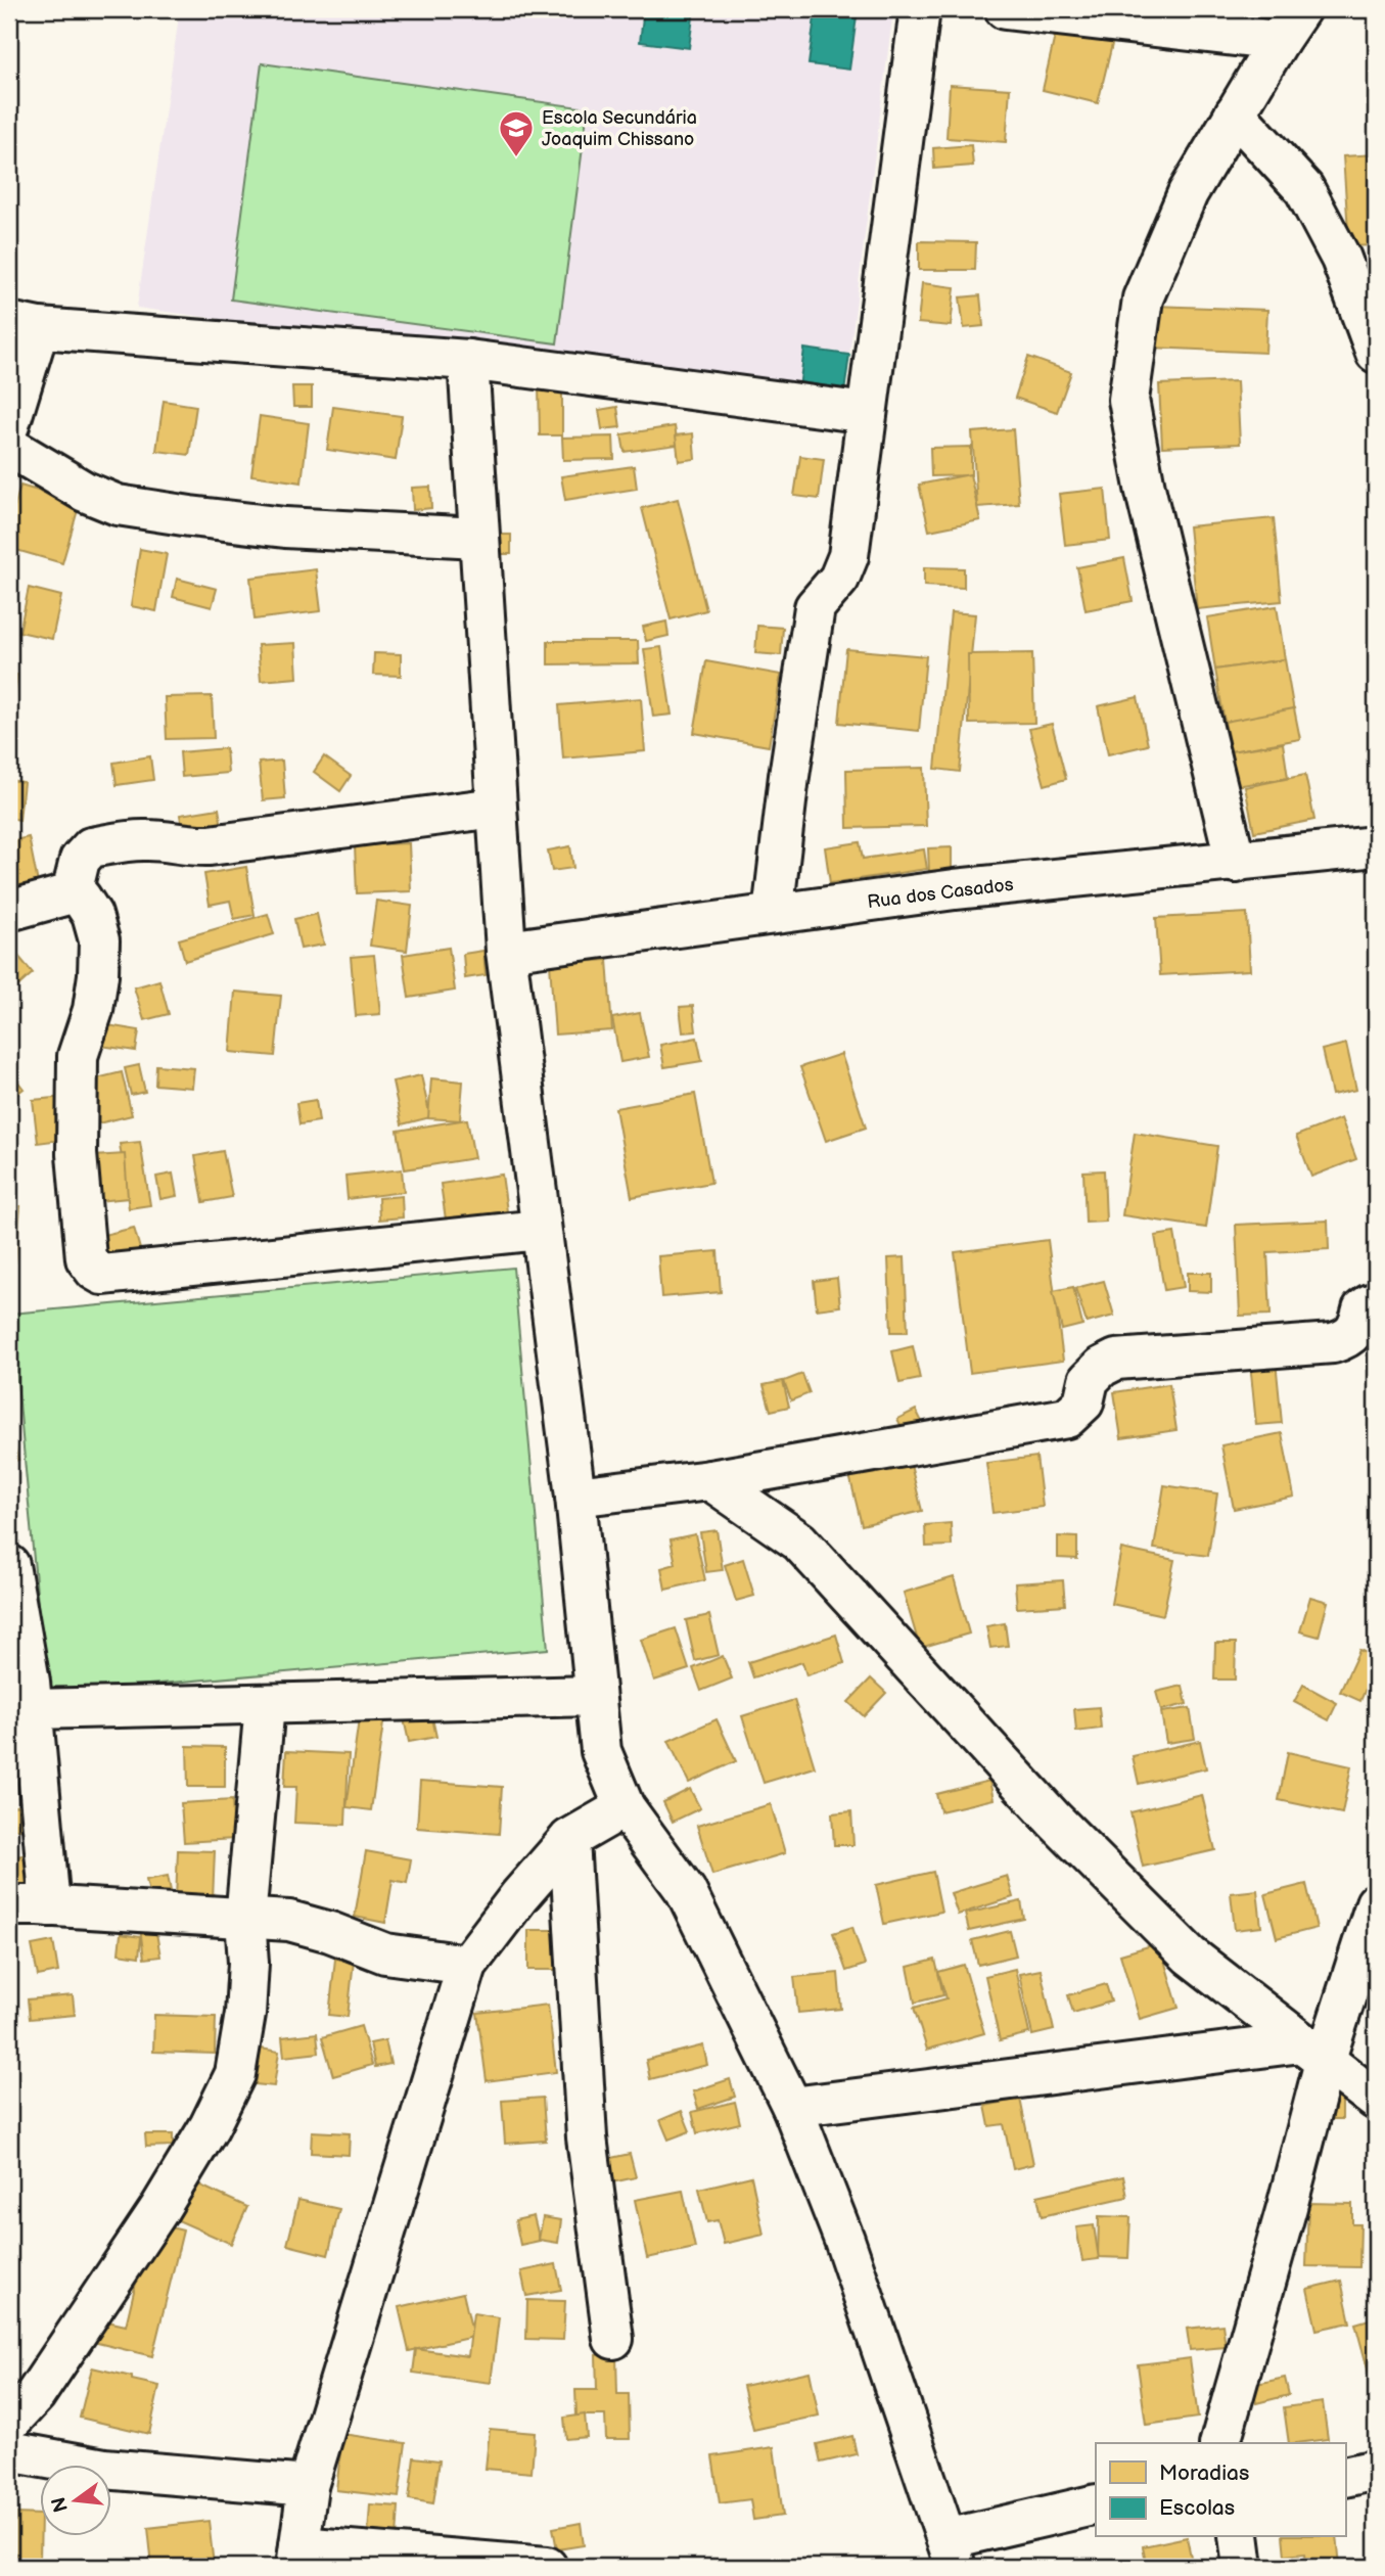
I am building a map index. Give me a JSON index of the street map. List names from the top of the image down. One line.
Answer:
{"streets":{"street":["Rua dos Casados"]},"places":{"school or university":["Escola Secundária Joaquim Chissano"]},"legend":["Moradias","Escolas"],"north":"left"}
